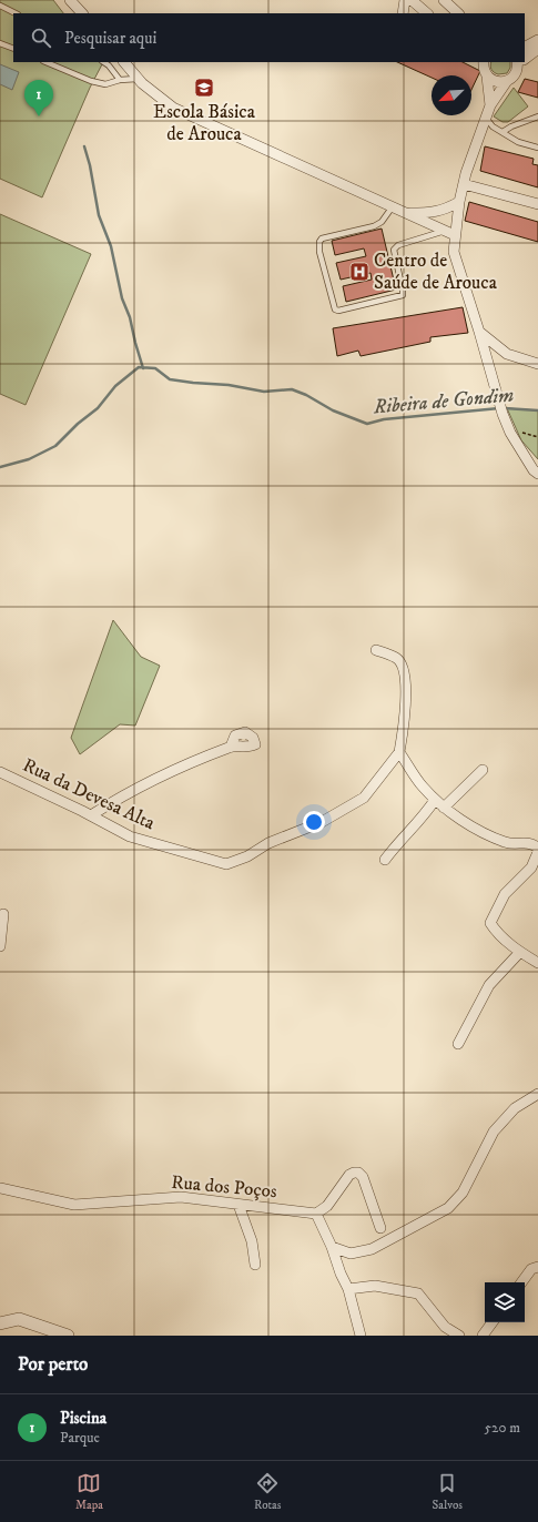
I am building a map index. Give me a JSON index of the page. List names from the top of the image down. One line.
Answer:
{"streets":{"street":["Rua da Devesa Alta","Rua dos Poços"]},"water":["Ribeira de Gondim"],"places":{"school or university":["Escola Básica de Arouca"],"hospital":["Centro de Saúde de Arouca"]},"north":"bottom left","page":{"search":"Pesquisar aqui","pins":"1","heading":"Por perto","list":[{"mark":"1","name":"Piscina","note":"Parque","value":"520 m"}],"nav":["Mapa","Rotas","Salvos"]}}
